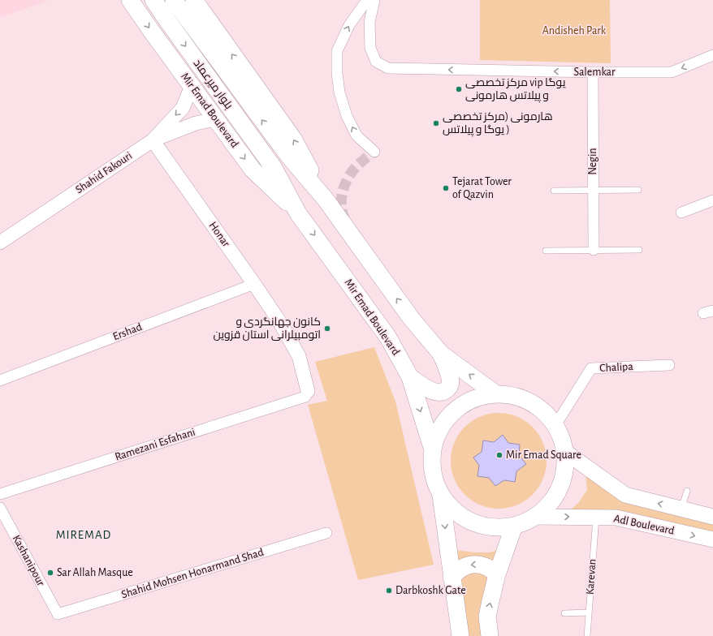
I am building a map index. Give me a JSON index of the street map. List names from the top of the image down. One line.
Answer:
{"streets":{"main road":["Mir Emad Boulevard","Adl Boulevard"],"street":["Salemkar","Negin","Shahid Fakouri","Honar","Ershad","Chalipa","Ramezani Esfahani","Kashanipour","Shahid Mohsen Honarmand Shad"],"lane":["Karevan"]},"crossings":[["Salemkar","Negin"],["Mir Emad Boulevard","Shahid Fakouri"],["Shahid Fakouri","Honar"],["Honar","Ershad"],["Honar","Ramezani Esfahani"],["Adl Boulevard","Karevan"],["Kashanipour","Shahid Mohsen Honarmand Shad"]],"one_way":["Salemkar"],"districts":["MIREMAD"],"parks":["Andisheh Park"],"places":["مرکز تخصصی vip یوگا و پیلاتس هارمونی","هارمونی (مرکز تخصصی یوگا و پیلاتس )","Tejarat Tower of Qazvin","کانون جهانگردی و اتومبیلرانی استان قزوین","Mir Emad Square","Sar Allah Masque","Darbkoshk Gate"]}
